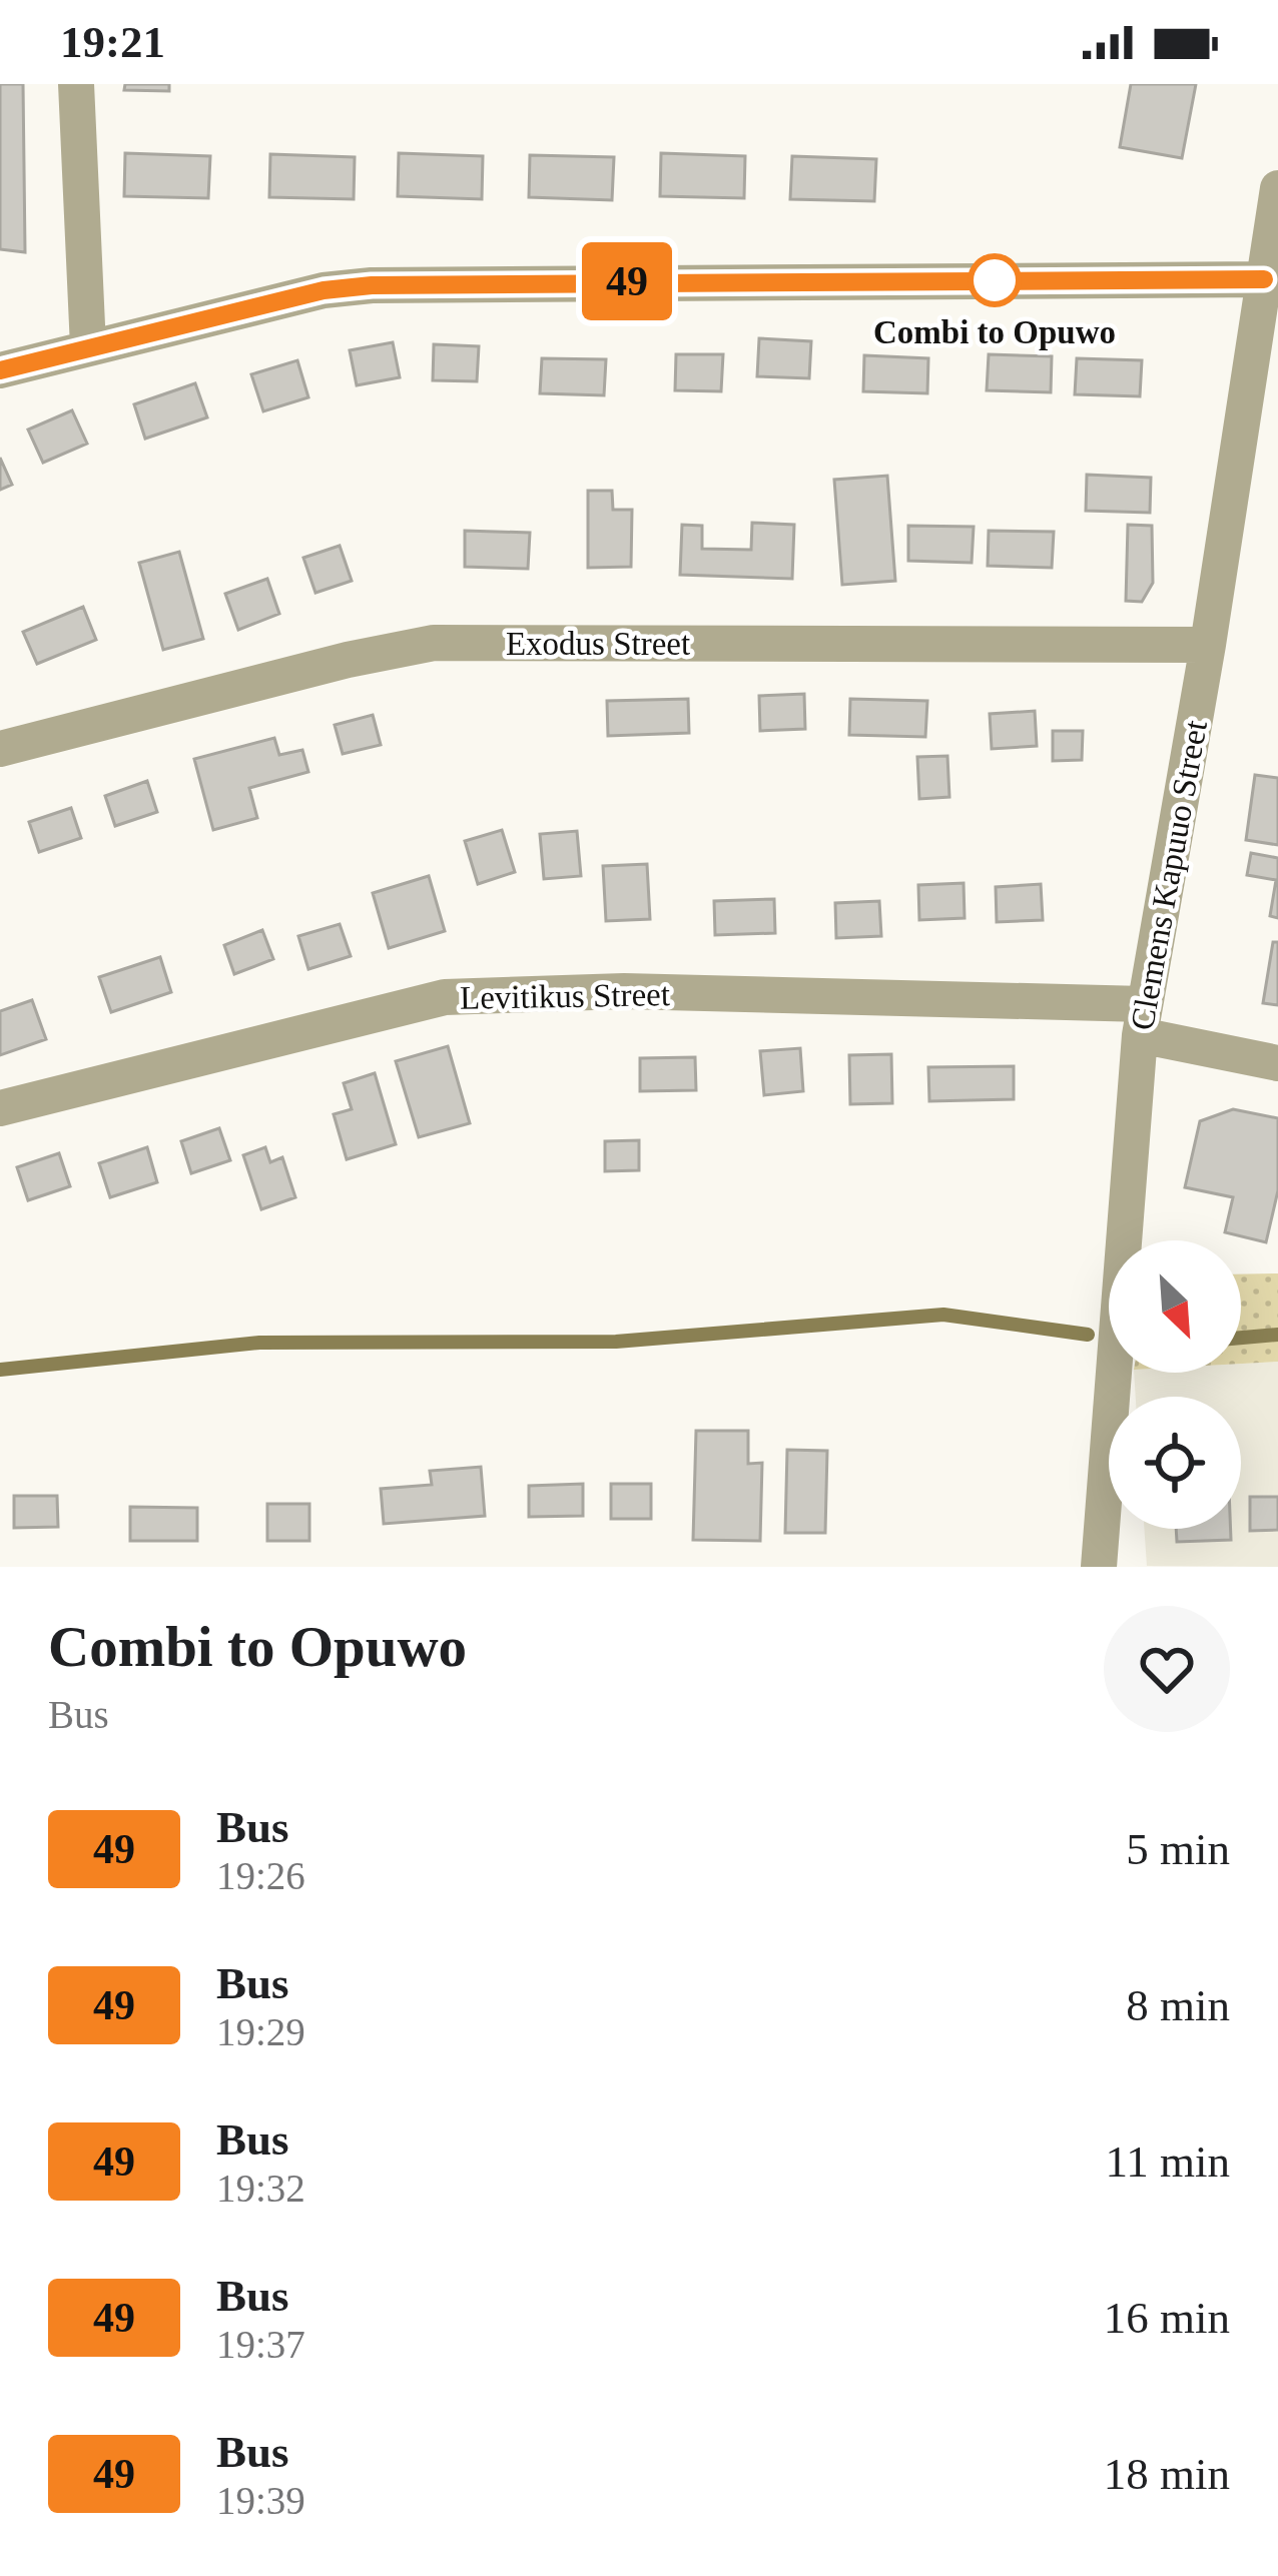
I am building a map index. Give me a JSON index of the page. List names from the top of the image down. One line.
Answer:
{"streets":{"street":["Exodus Street","Clemens Kapuuo Street","Levitikus Street"]},"crossings":[["Exodus Street","Clemens Kapuuo Street"],["Clemens Kapuuo Street","Levitikus Street"]],"places":["Combi to Opuwo"],"lines":["bus line 49"],"north":"bottom right","page":{"status":"19:21","on_map":"49","heading":["Combi to Opuwo","Bus"],"list":[{"mark":"49","name":"Bus","note":"19:26","value":"5 min"},{"mark":"49","name":"Bus","note":"19:29","value":"8 min"},{"mark":"49","name":"Bus","note":"19:32","value":"11 min"},{"mark":"49","name":"Bus","note":"19:37","value":"16 min"},{"mark":"49","name":"Bus","note":"19:39","value":"18 min"}]}}
